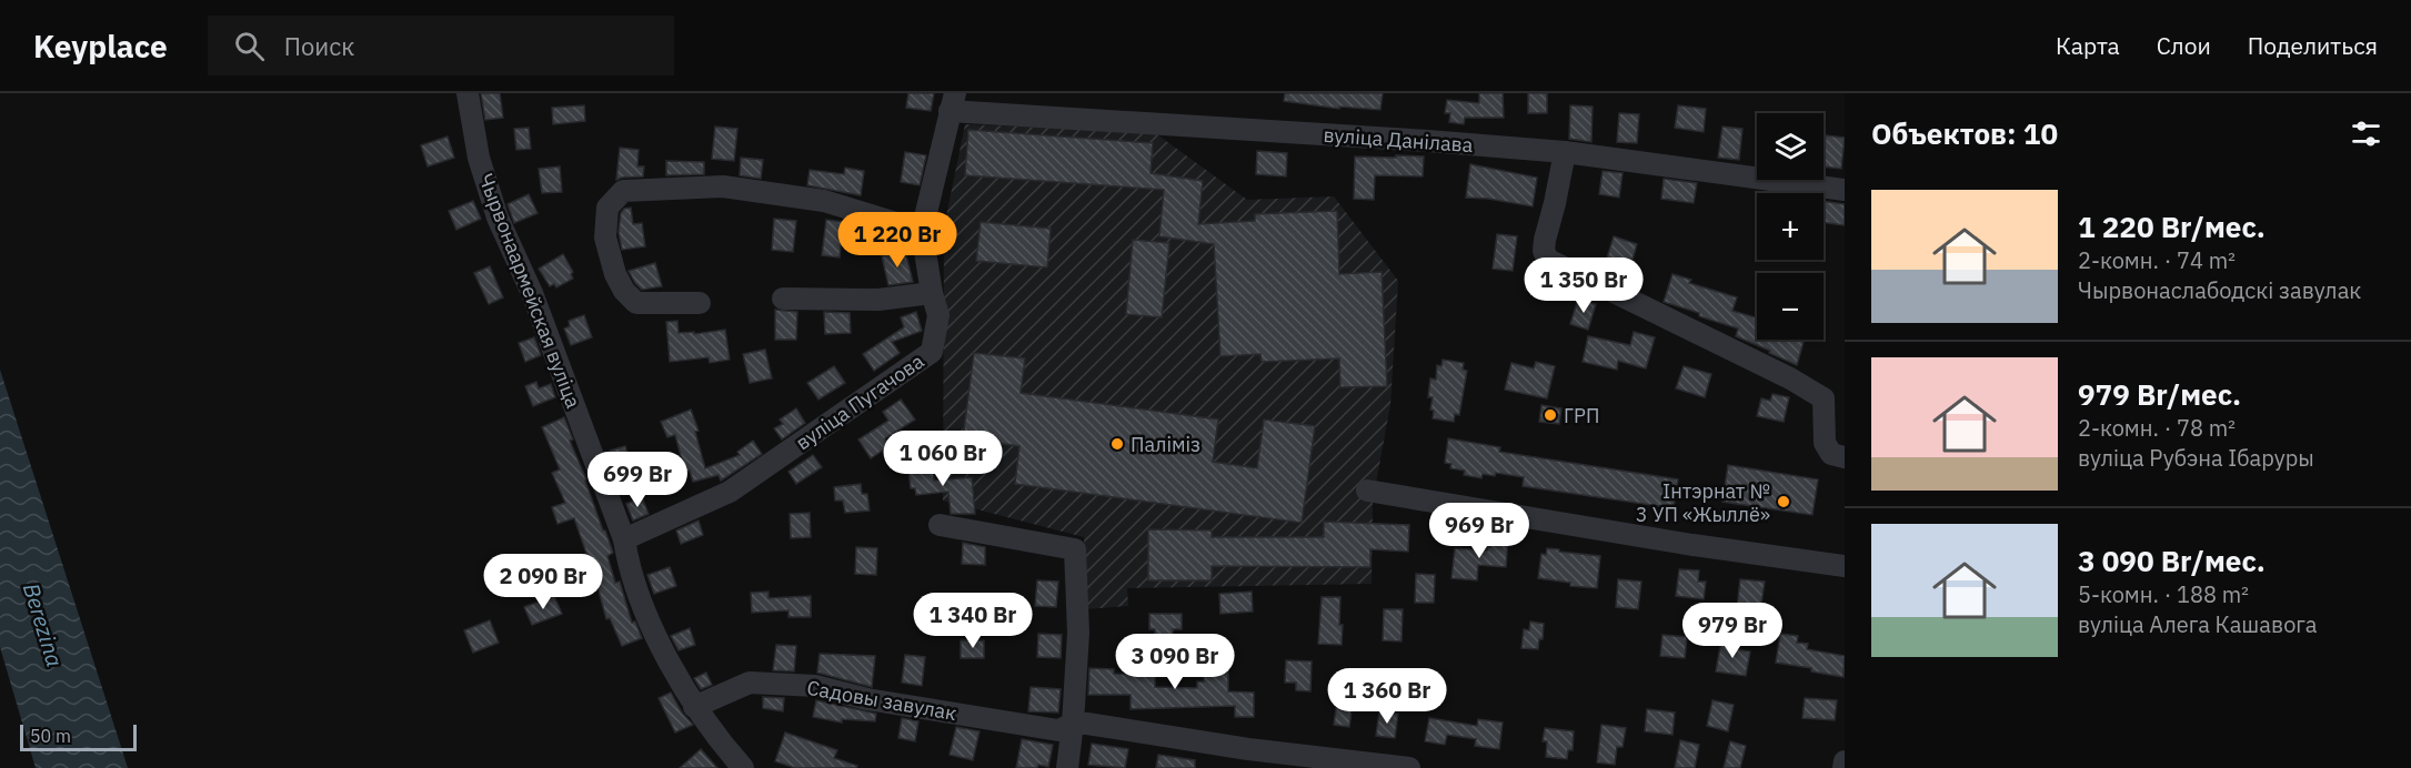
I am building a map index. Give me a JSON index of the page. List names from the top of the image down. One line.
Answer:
{"streets":{"street":["вуліца Данілава","Чырвонаармейская вуліца","вуліца Пугачова","Садовы завулак"]},"crossings":[["вуліца Данілава","вуліца Пугачова"],["Чырвонаармейская вуліца","вуліца Пугачова"],["Чырвонаармейская вуліца","Садовы завулак"]],"water":["Berezina"],"places":["ГРП","Паліміз","Інтэрнат № 3 УП «Жыллё»"],"scale_bar":"50 m","page":{"header":"Keyplace","search":"Поиск","nav":["Карта","Слои","Поделиться"],"heading":"Объектов: 10","map_buttons":["+","−"],"list":[{"name":"1 220 Br/мес.","note":"2-комн. · 74 m² · Чырвонаслабодскі завулак"},{"name":"979 Br/мес.","note":"2-комн. · 78 m² · вуліца Рубэна Ібаруры"},{"name":"3 090 Br/мес.","note":"5-комн. · 188 m² · вуліца Алега Кашавога"}],"price":["1 220 Br","1 350 Br","1 060 Br","699 Br","969 Br","2 090 Br","1 340 Br","979 Br","3 090 Br","1 360 Br"],"scale":"50 m"}}
